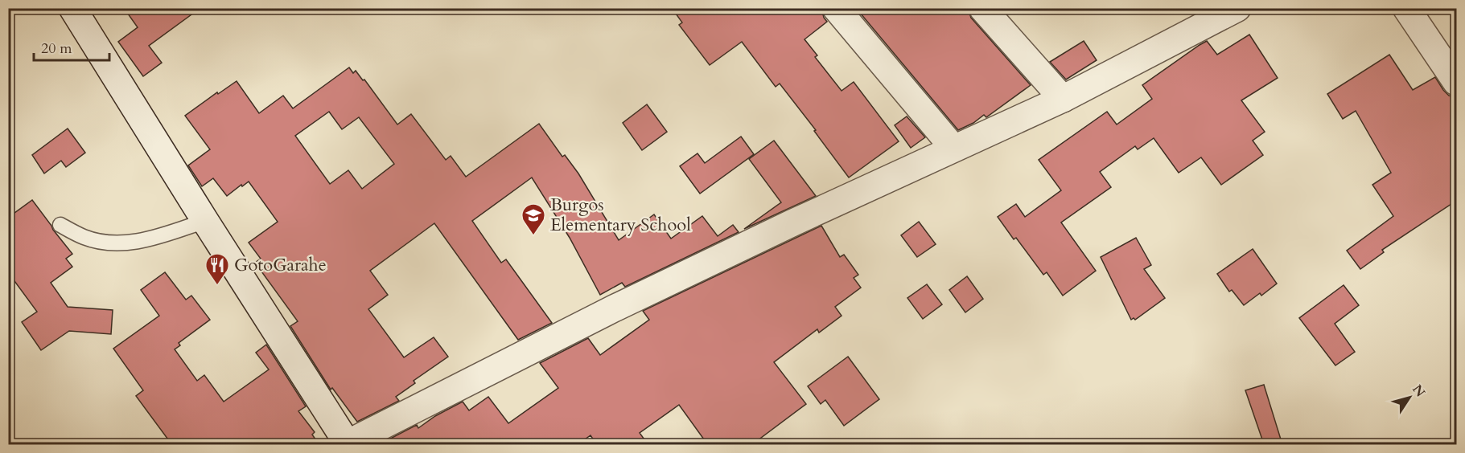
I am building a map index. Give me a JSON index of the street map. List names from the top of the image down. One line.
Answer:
{"places":{"school or university":["Burgos Elementary School"],"restaurant":["GotoGarahe"]},"scale_bar":"20 m","north":"top right"}
